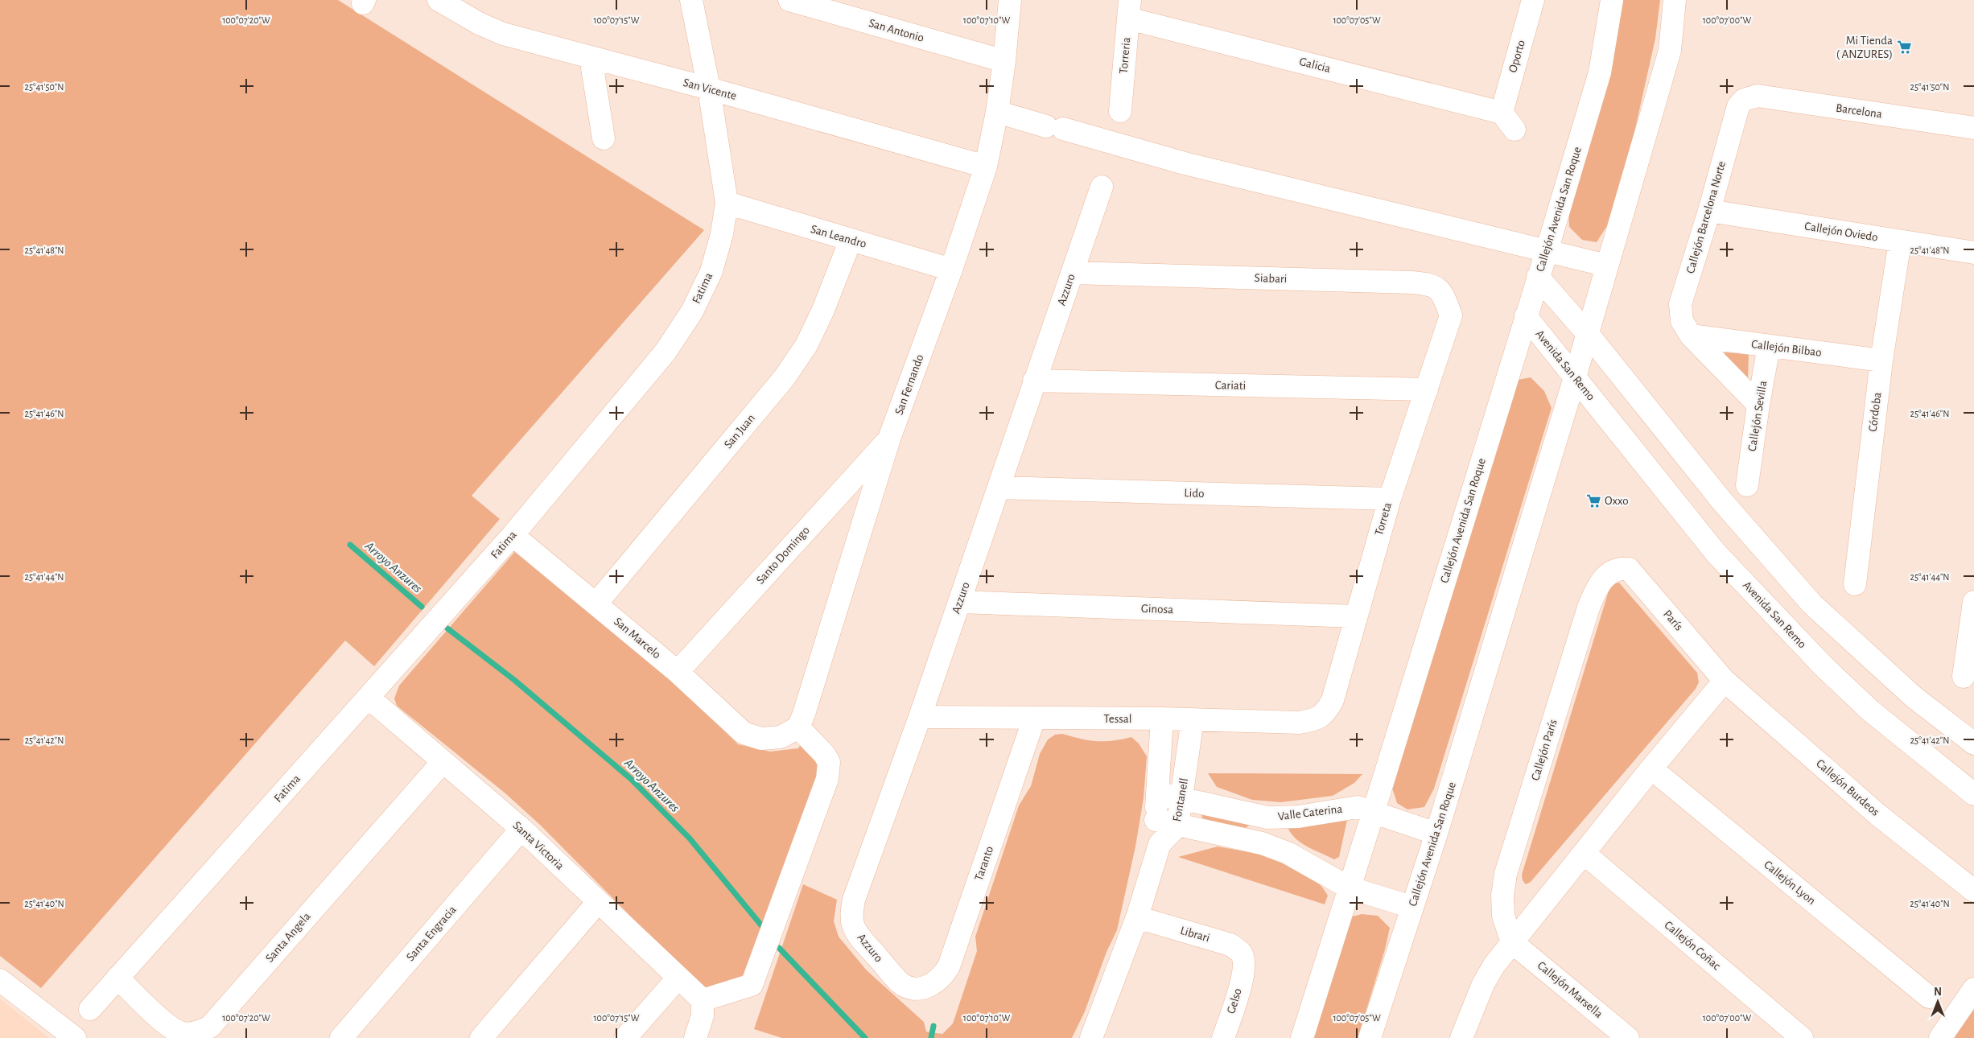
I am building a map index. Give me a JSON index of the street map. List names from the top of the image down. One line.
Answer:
{"streets":{"street":["San Antonio","Torreria","Oporto","Galicia","San Vicente","Barcelona","Callejón Avenida San Roque","Callejón Barcelona Norte","Callejón Oviedo","San Leandro","Siabari","Fatima","Azzuro","Callejón Bilbao","Avenida San Remo","San Fernando","Cariati","Córdoba","Callejón Sevilla","San Juan","Lido","Torreta","Santo Domingo","Ginosa","París","San Marcelo","Tessal","Callejón París","Callejón Burdeos","Fontanell","Valle Caterina","Santa Victoria","Taranto","Callejón Lyon","Santa Engracia","Librari","Santa Angela","Callejón Coñac","Callejón Marsella","Gelso"]},"crossings":[["San Antonio","San Fernando"],["Torreria","Galicia"],["Oporto","Galicia"],["San Vicente","Fatima"],["San Vicente","San Fernando"],["Barcelona","Callejón Barcelona Norte"],["Callejón Avenida San Roque","Avenida San Remo"],["Callejón Avenida San Roque","Valle Caterina"],["Callejón Barcelona Norte","Callejón Oviedo"],["Callejón Barcelona Norte","Callejón Bilbao"],["Callejón Barcelona Norte","Callejón Sevilla"],["Callejón Oviedo","Córdoba"],["San Leandro","Fatima"],["San Leandro","San Fernando"],["San Leandro","San Juan"],["Siabari","Azzuro"],["Siabari","Torreta"],["Fatima","San Marcelo"],["Fatima","Santa Victoria"],["Fatima","Santa Angela"],["Azzuro","Cariati"],["Azzuro","Lido"],["Azzuro","Ginosa"],["Azzuro","Tessal"],["Azzuro","Taranto"],["Callejón Bilbao","Córdoba"],["Callejón Bilbao","Callejón Sevilla"],["San Fernando","Santo Domingo"],["San Fernando","San Marcelo"],["Cariati","Torreta"],["San Juan","San Marcelo"],["Lido","Torreta"],["Torreta","Ginosa"],["Torreta","Tessal"],["Santo Domingo","San Marcelo"],["París","Callejón París"],["París","Callejón Burdeos"],["Tessal","Fontanell"],["Tessal","Taranto"],["Callejón París","Callejón Marsella"],["Fontanell","Valle Caterina"],["Santa Victoria","Santa Engracia"],["Santa Victoria","Santa Angela"],["Librari","Gelso"]],"water":["Arroyo Anzures"],"places":{"supermarket":["Mi Tienda ( ANZURES)","Oxxo"]},"north":"top","coordinates":["100°07'20\"W","100°07'15\"W","100°07'10\"W","100°07'05\"W","100°07'00\"W","25°41'50\"N","25°41'48\"N","25°41'46\"N","25°41'44\"N","25°41'42\"N","25°41'40\"N"]}
